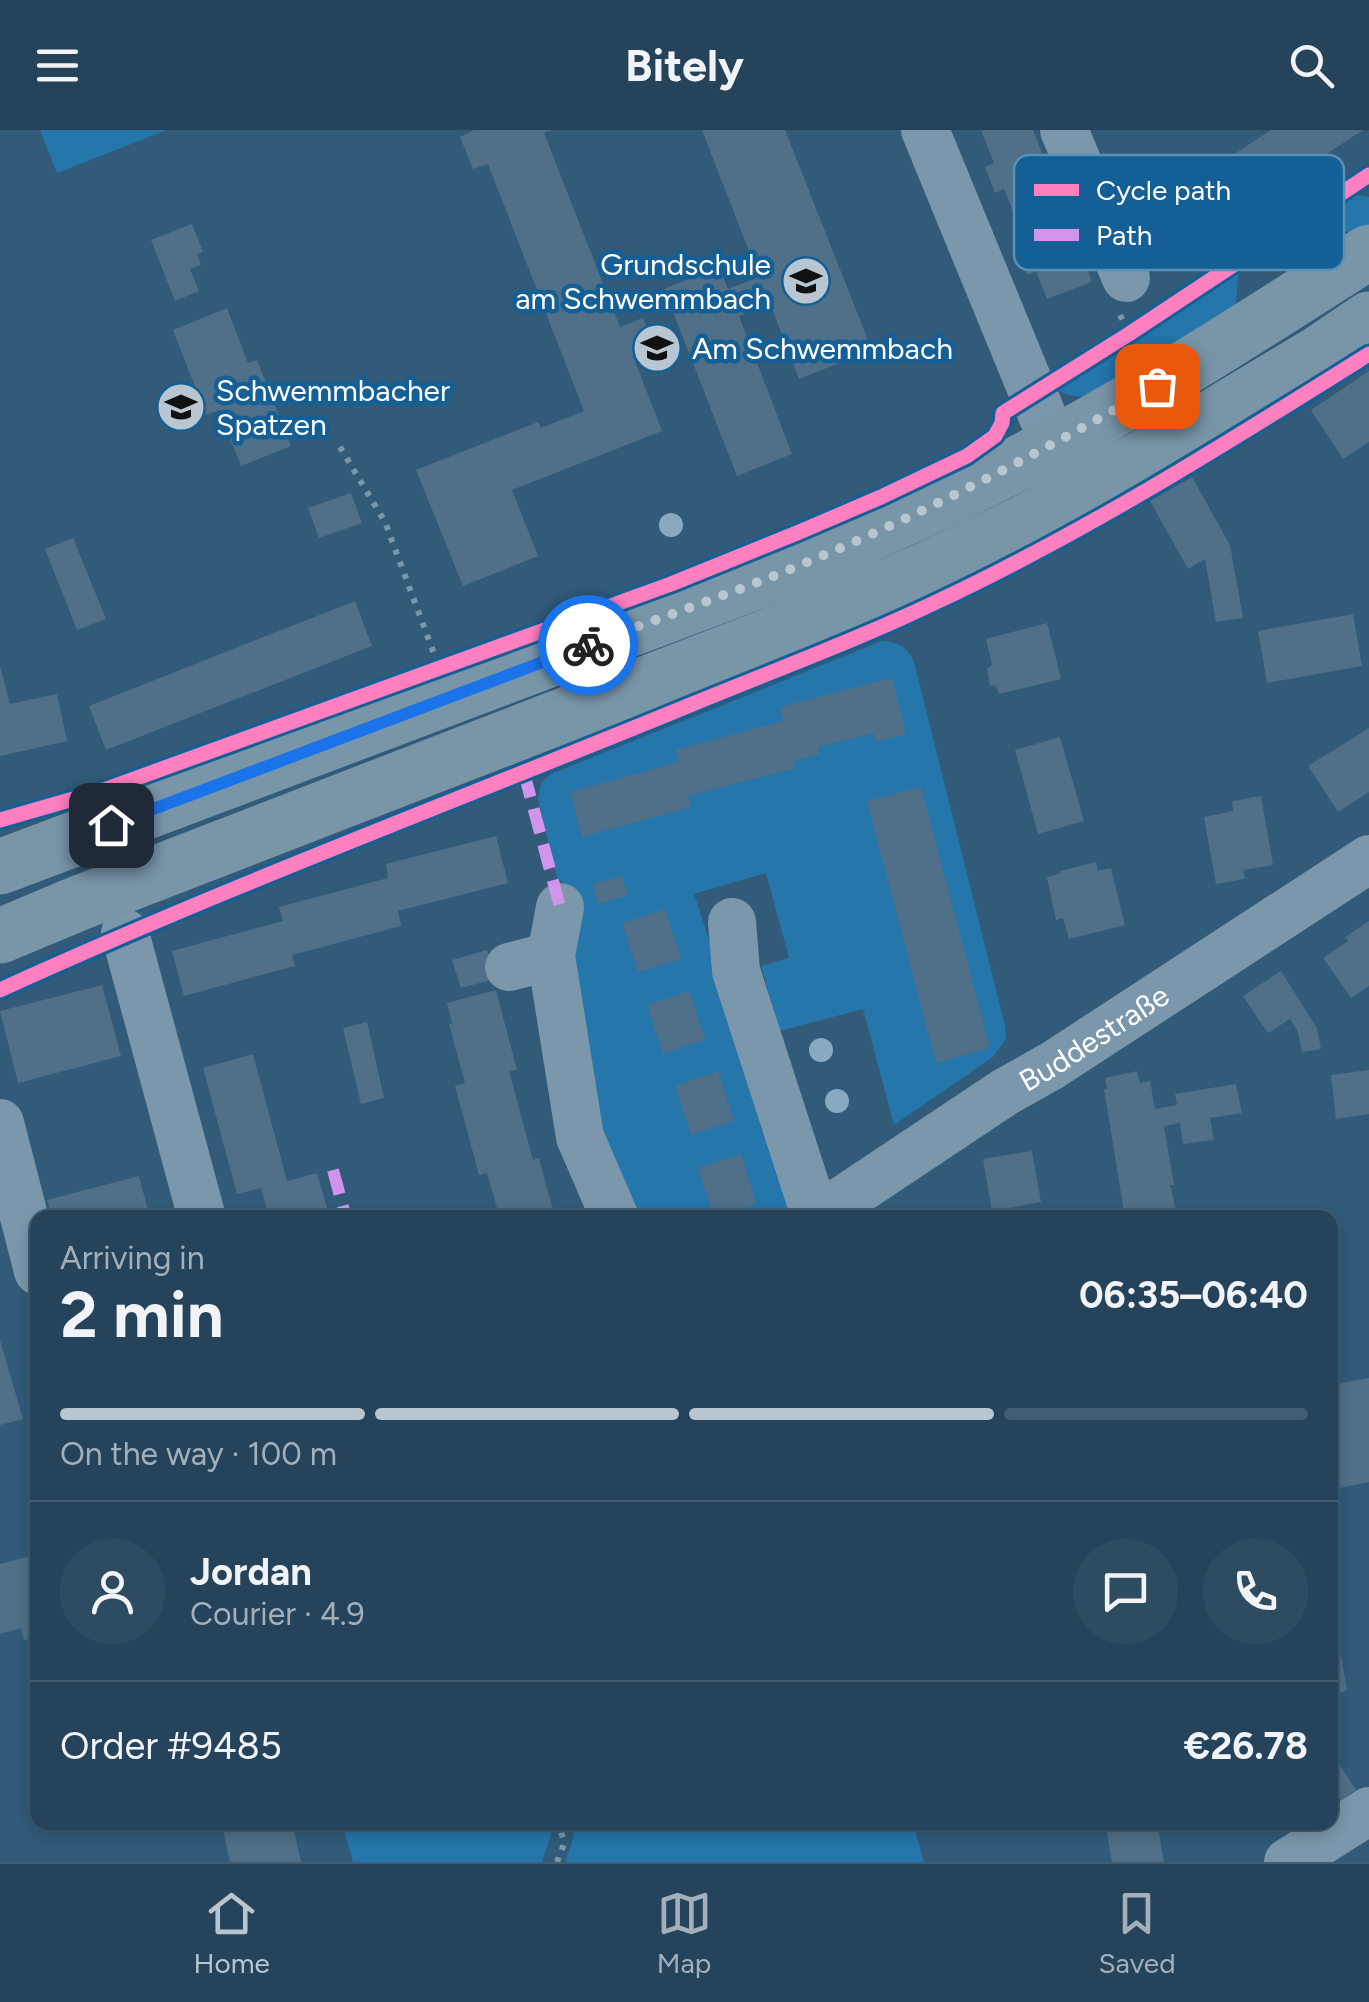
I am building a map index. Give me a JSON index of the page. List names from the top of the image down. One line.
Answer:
{"streets":{"street":["Buddestraße"]},"places":{"school or university":["Grundschule am Schwemmbach","Am Schwemmbach","Schwemmbacher Spatzen"]},"legend":["Cycle path","Path"],"page":{"header":"Bitely","heading":["2 min","Arriving in","06:35–06:40"],"panel":["Jordan","Courier · 4.9","Order #9485","€26.78"],"bar":"On the way · 100 m","tabs":["Home","Map","Saved"]}}
